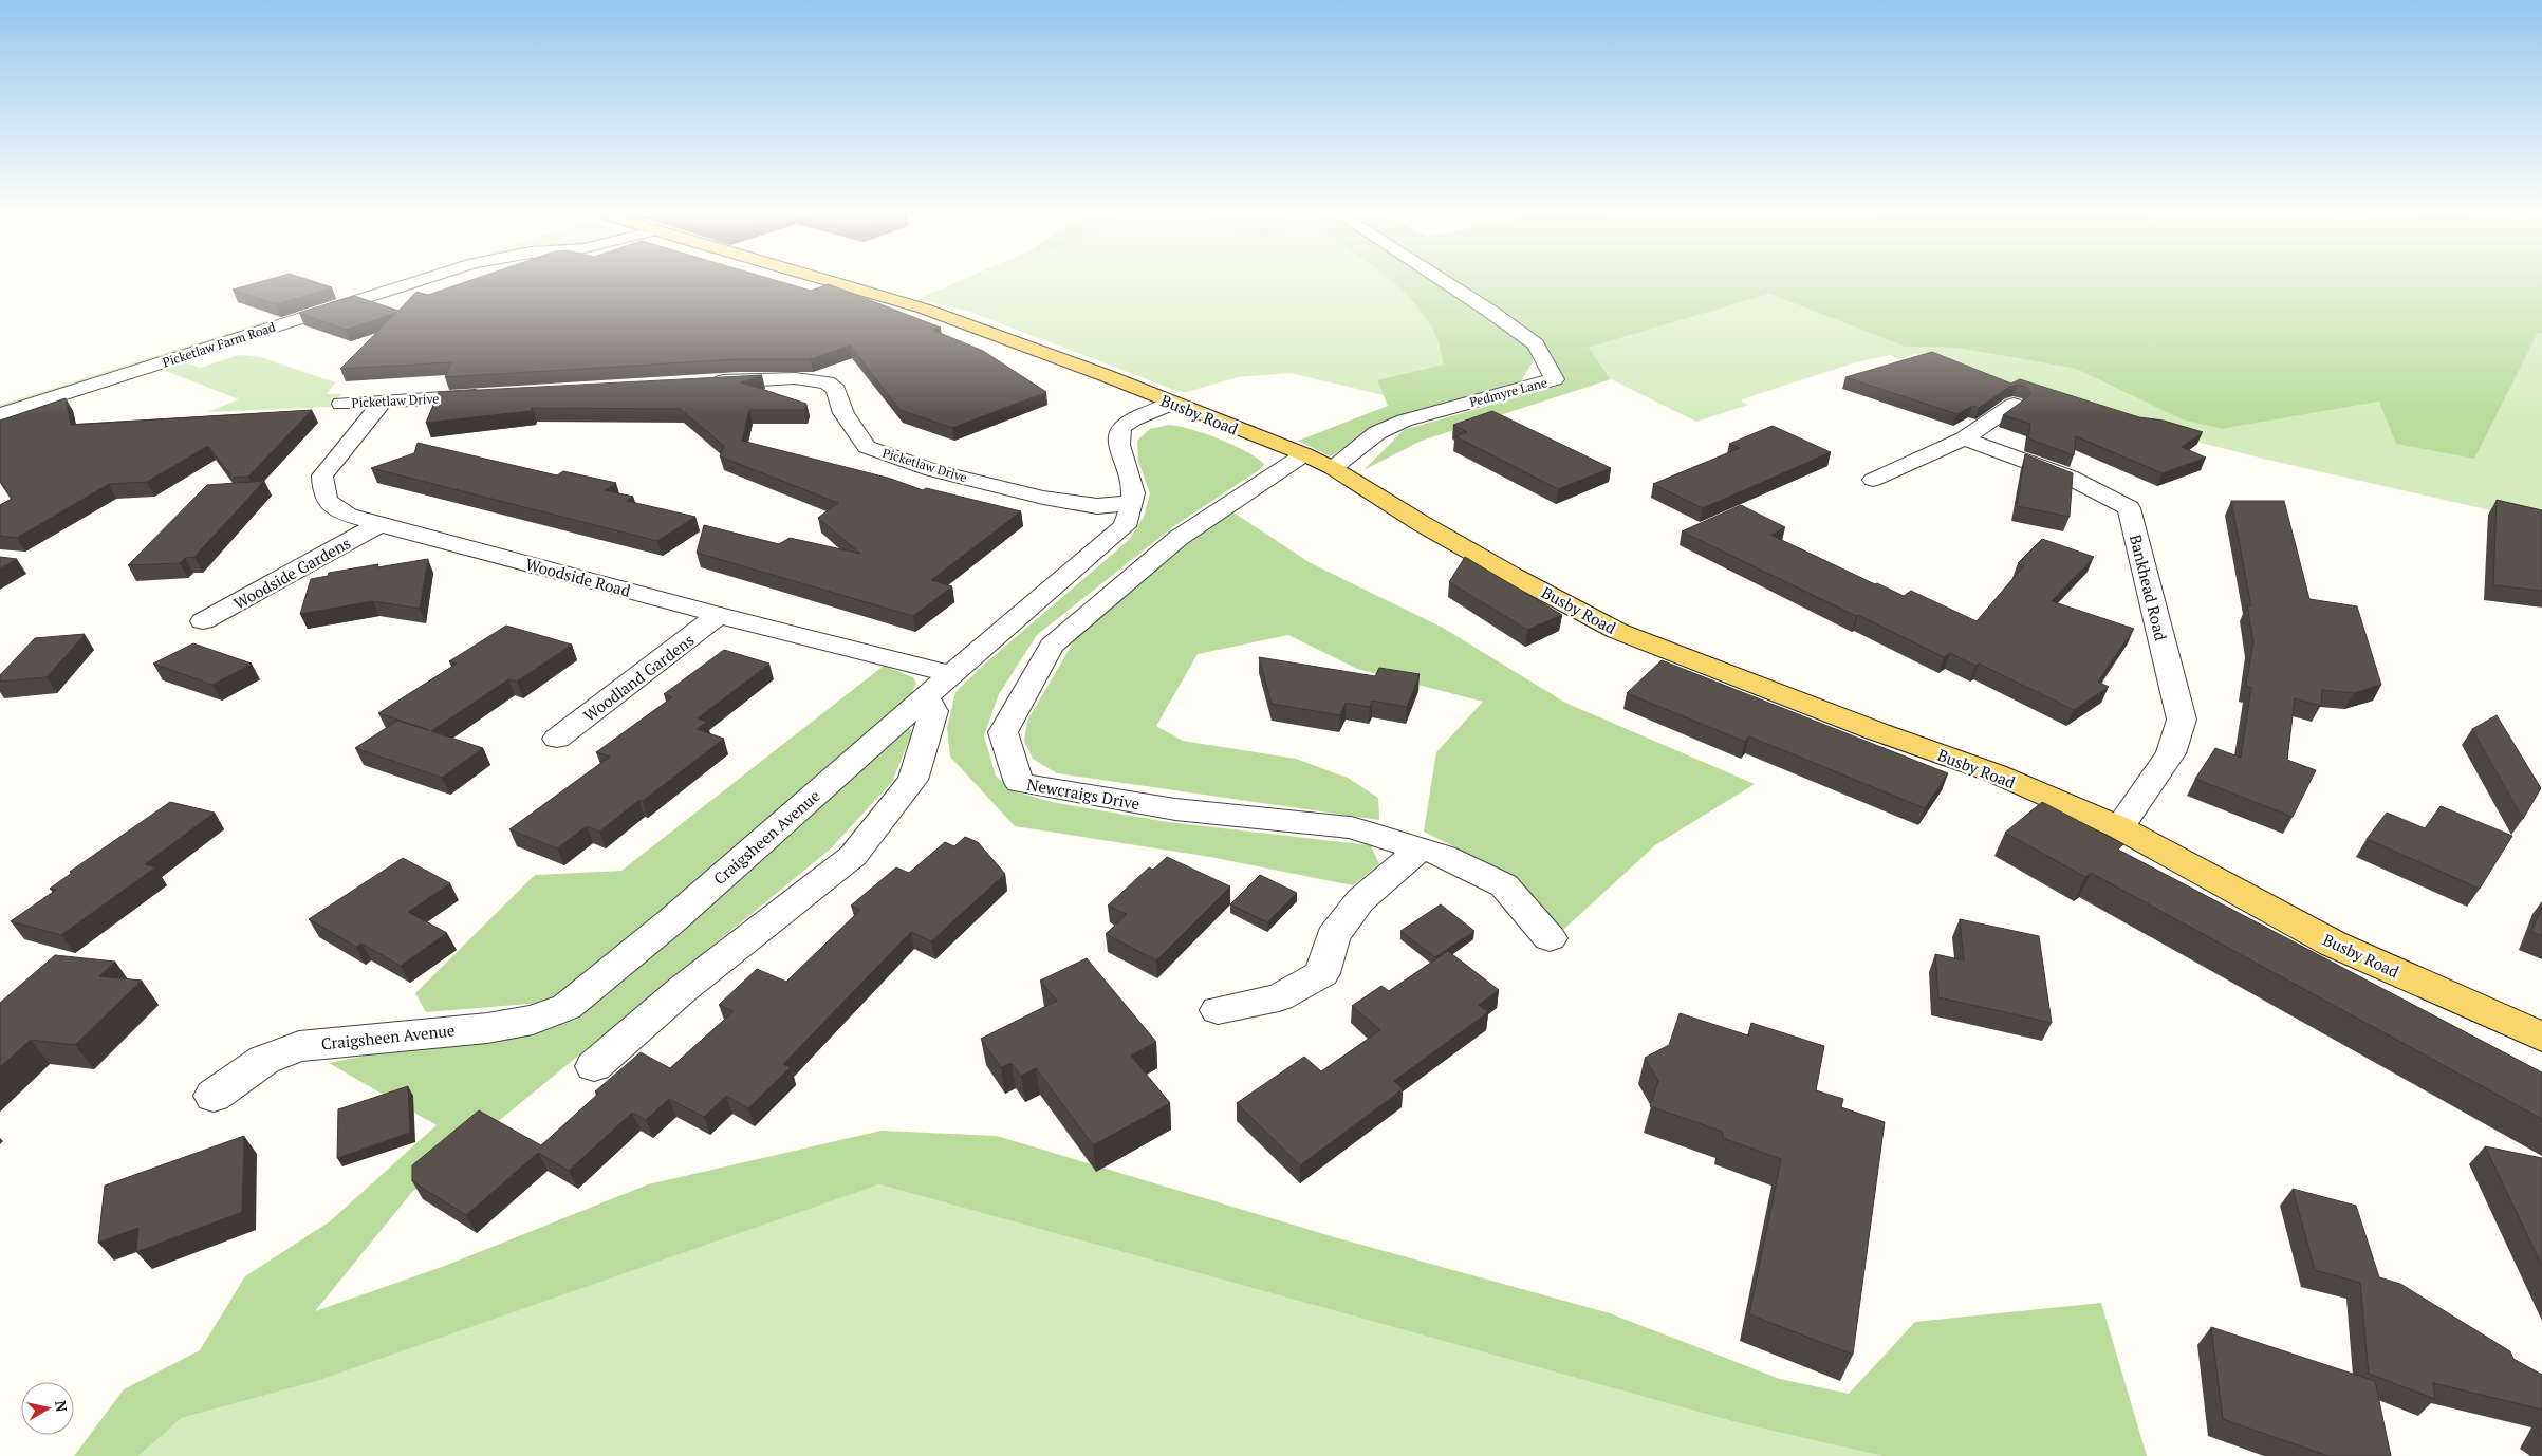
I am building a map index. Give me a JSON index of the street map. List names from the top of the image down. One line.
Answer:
{"streets":{"main road":["Busby Road"],"street":["Picketlaw Farm Road","Pedmyre Lane","Picketlaw Drive","Woodside Gardens","Woodside Road","Bankhead Road","Woodland Gardens","Newcraigs Drive","Craigsheen Avenue"]},"crossings":[["Pedmyre Lane","Busby Road"],["Picketlaw Drive","Woodside Road"],["Picketlaw Drive","Craigsheen Avenue"],["Busby Road","Bankhead Road"],["Busby Road","Newcraigs Drive"],["Busby Road","Craigsheen Avenue"],["Woodside Gardens","Woodside Road"],["Woodside Road","Woodland Gardens"],["Woodside Road","Craigsheen Avenue"]],"north":"right"}
